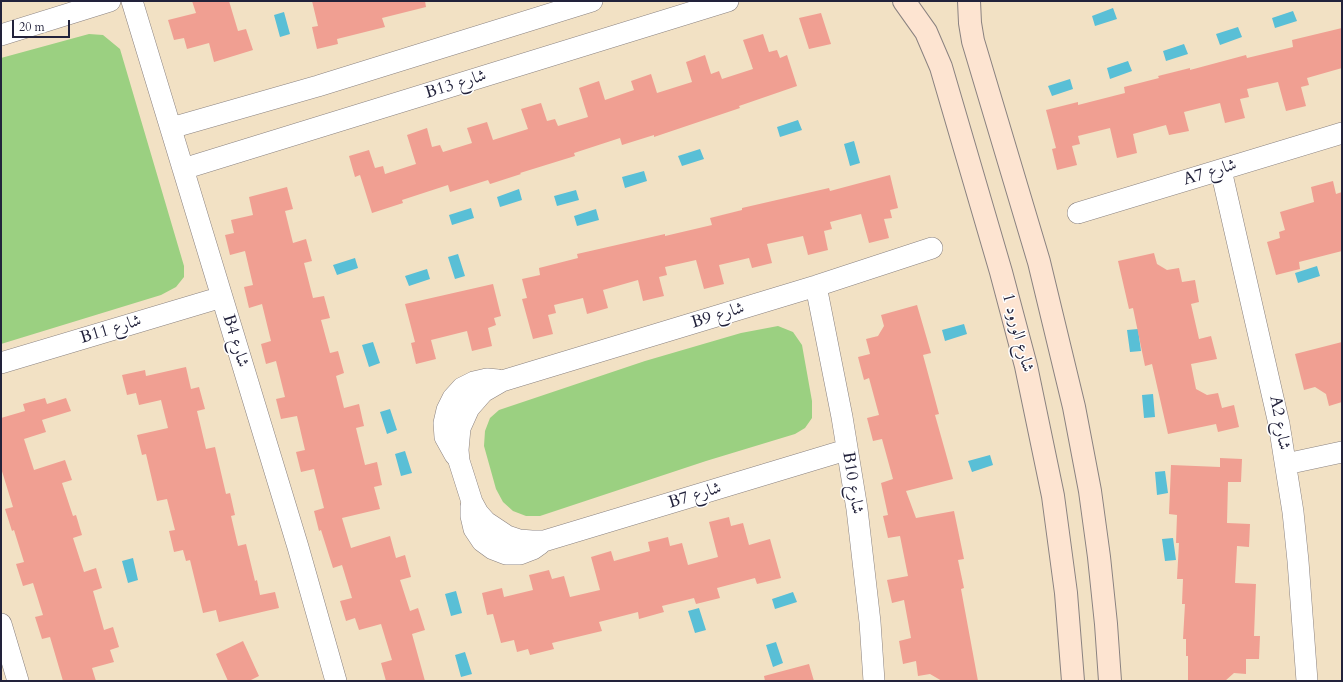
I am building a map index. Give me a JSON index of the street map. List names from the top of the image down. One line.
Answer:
{"streets":{"street":["B13 شارع","A7 شارع","B9 شارع","B11 شارع","شارع الورود 1","B4 شارع","A2 شارع","B10 شارع","B7 شارع"]},"crossings":[["B13 شارع","B4 شارع"],["A7 شارع","A2 شارع"],["B9 شارع","B10 شارع"],["B9 شارع","B7 شارع"],["B11 شارع","B4 شارع"],["B10 شارع","B7 شارع"]],"scale_bar":"20 m"}
